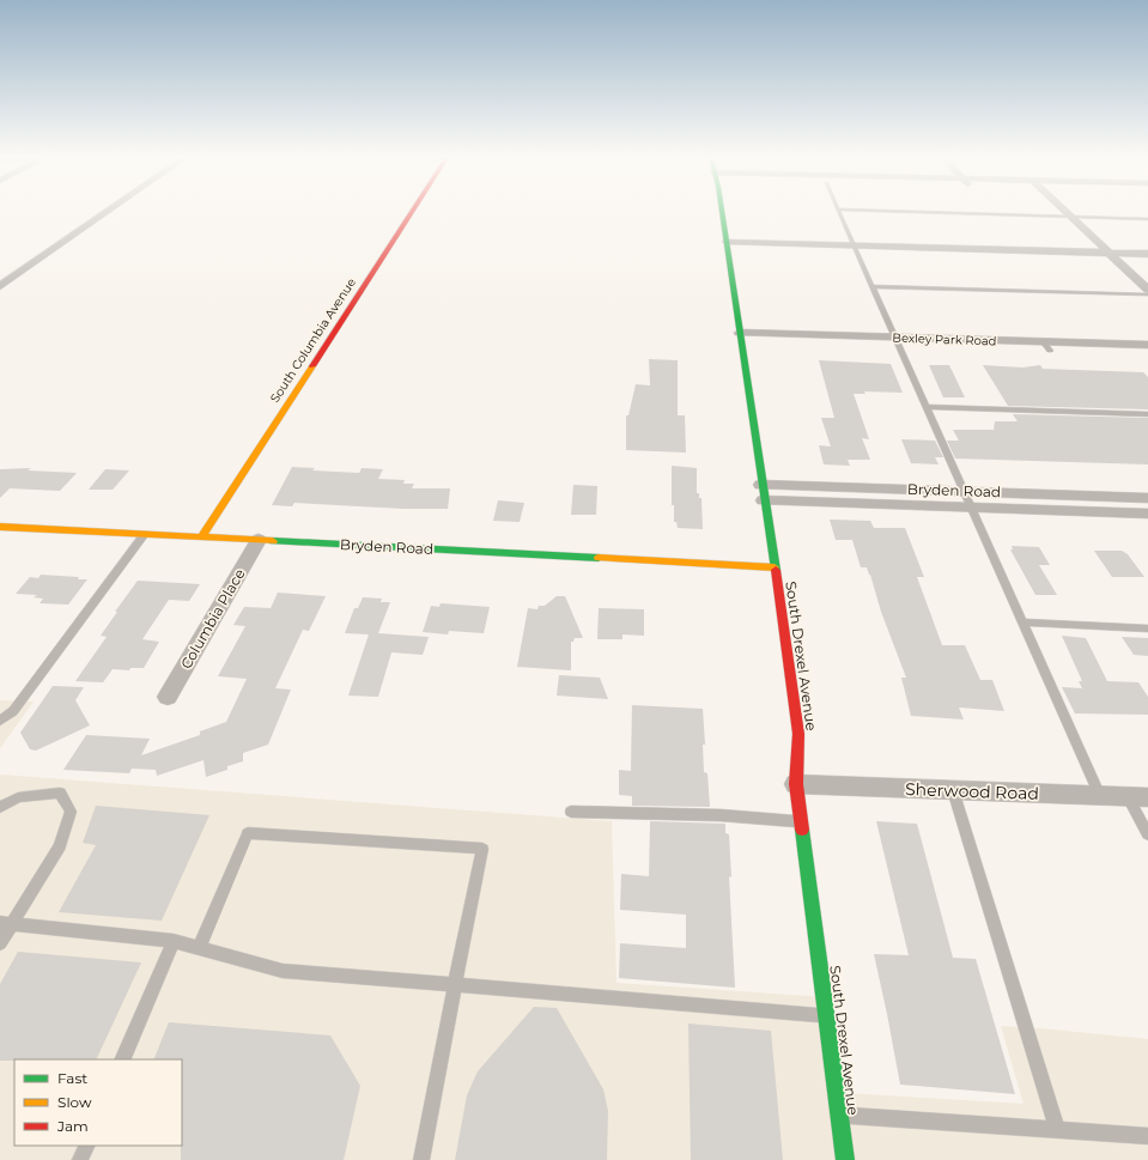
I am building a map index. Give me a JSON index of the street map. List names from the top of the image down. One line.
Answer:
{"streets":{"street":["Bexley Park Road","South Columbia Avenue","Bryden Road","Columbia Place","South Drexel Avenue","Sherwood Road"]},"crossings":[["Bexley Park Road","South Drexel Avenue"],["South Columbia Avenue","Bryden Road"],["Bryden Road","Columbia Place"],["Bryden Road","South Drexel Avenue"],["South Drexel Avenue","Sherwood Road"]],"legend":["Fast","Slow","Jam"]}
